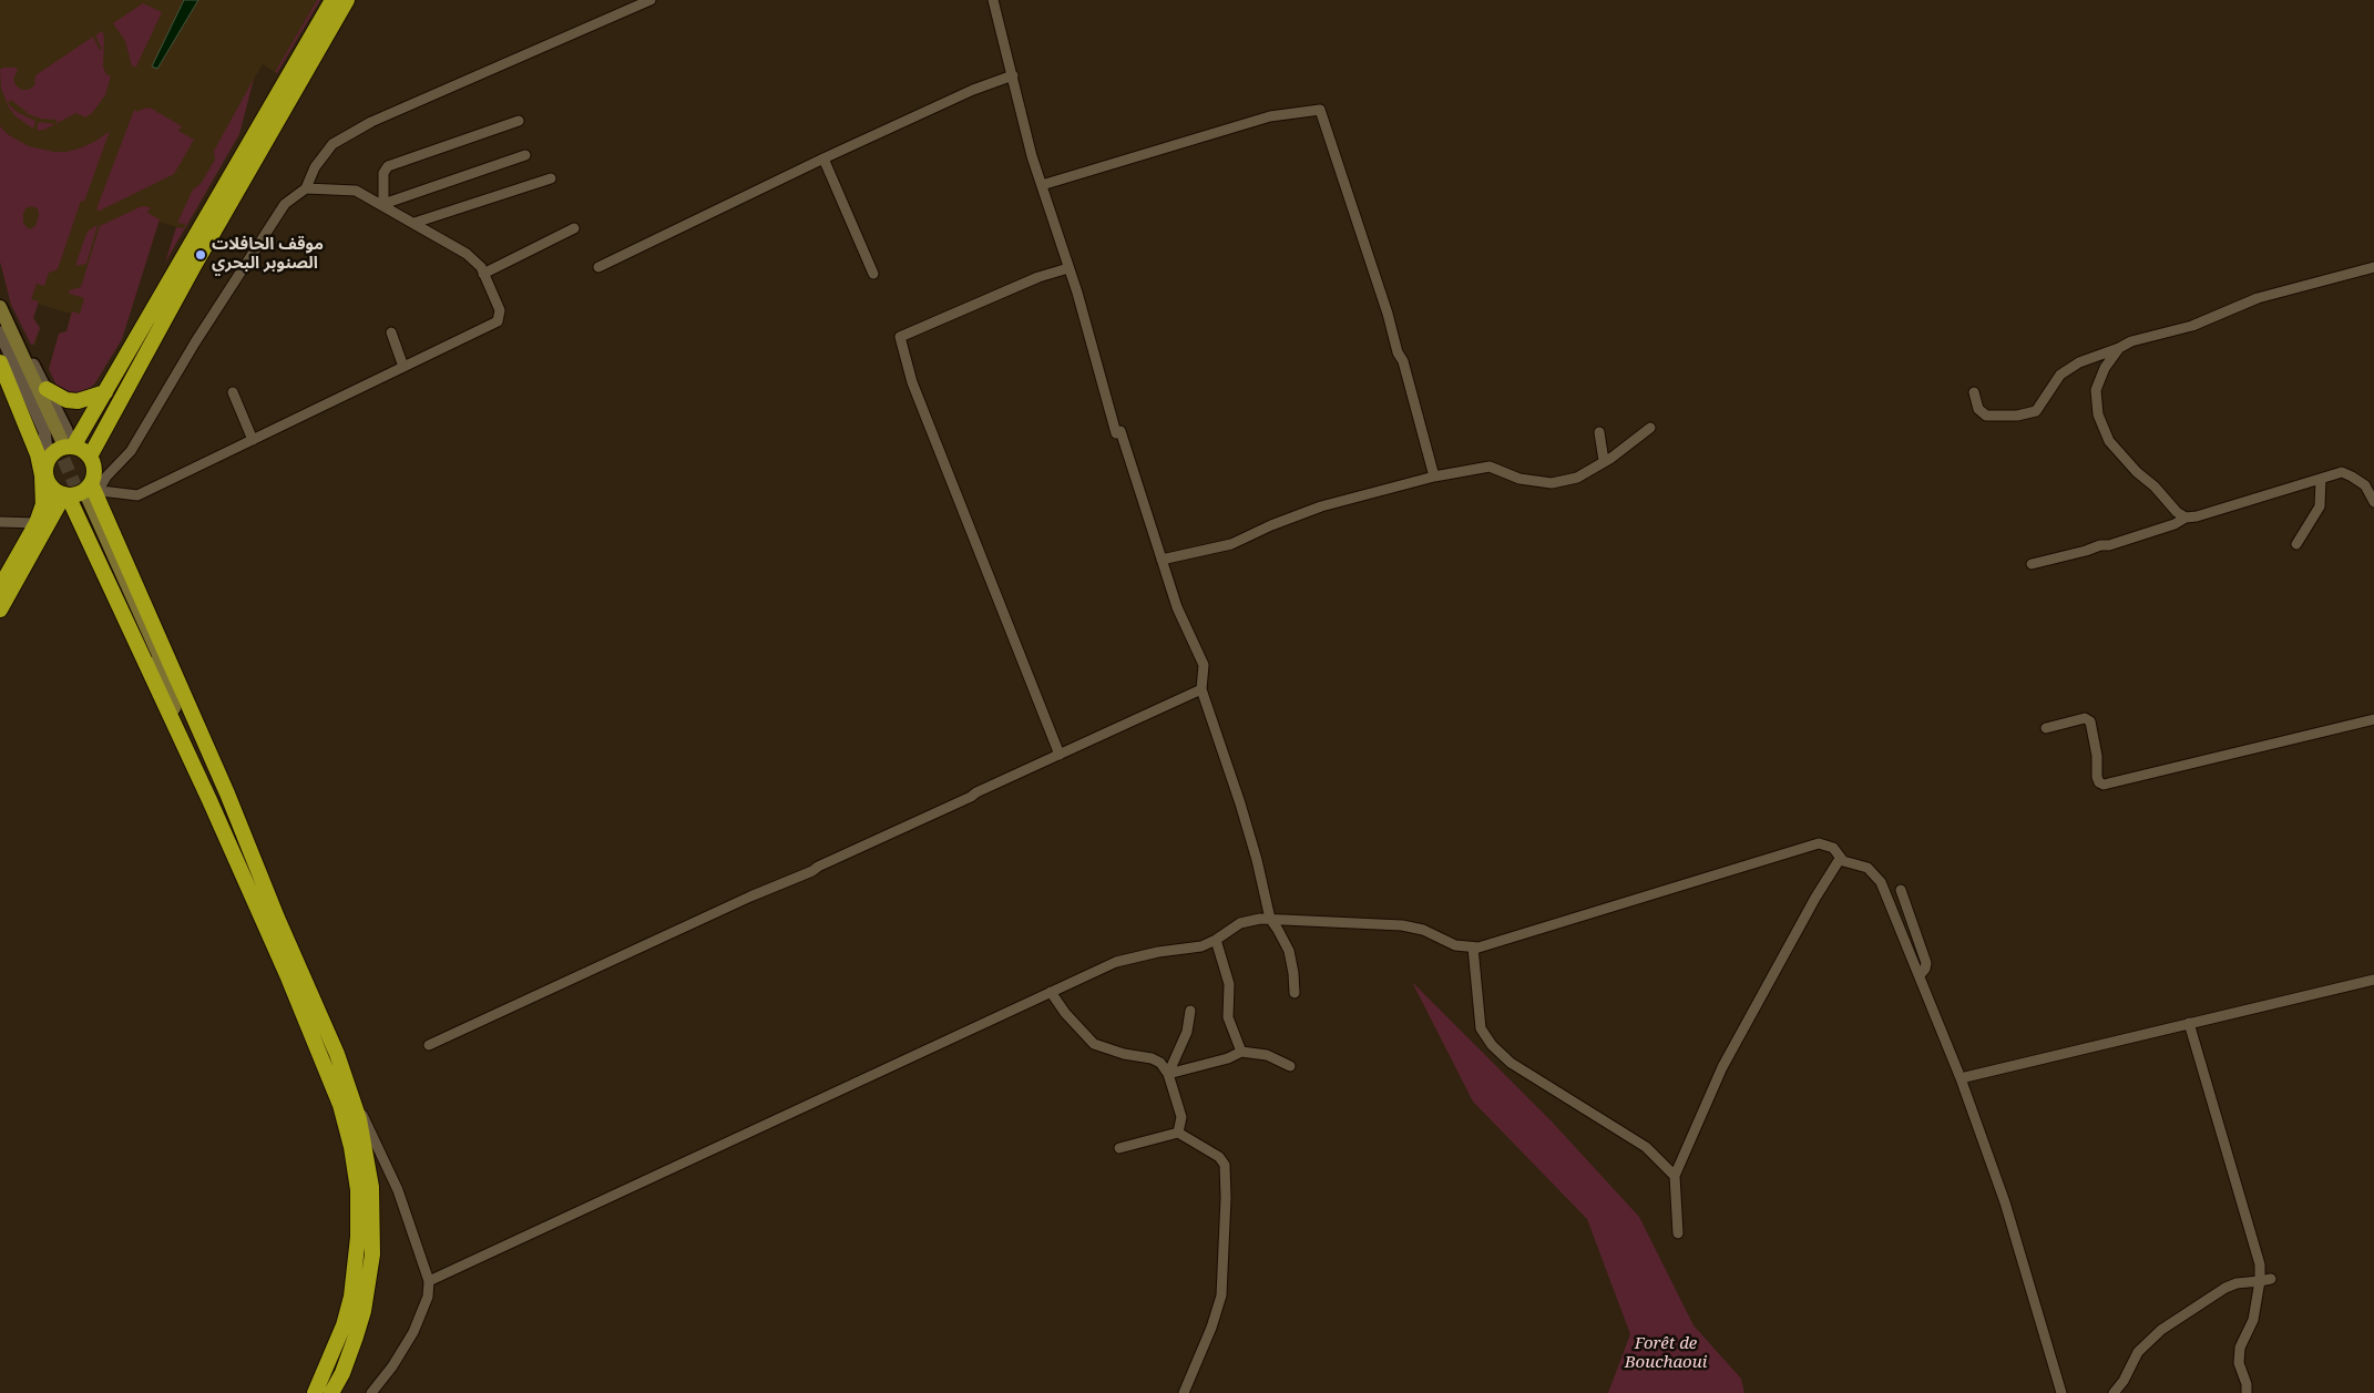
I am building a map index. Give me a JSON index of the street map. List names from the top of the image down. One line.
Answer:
{"parks":["Forêt de Bouchaoui"],"places":["موقف الحافلات الصنوبر البحري"]}
